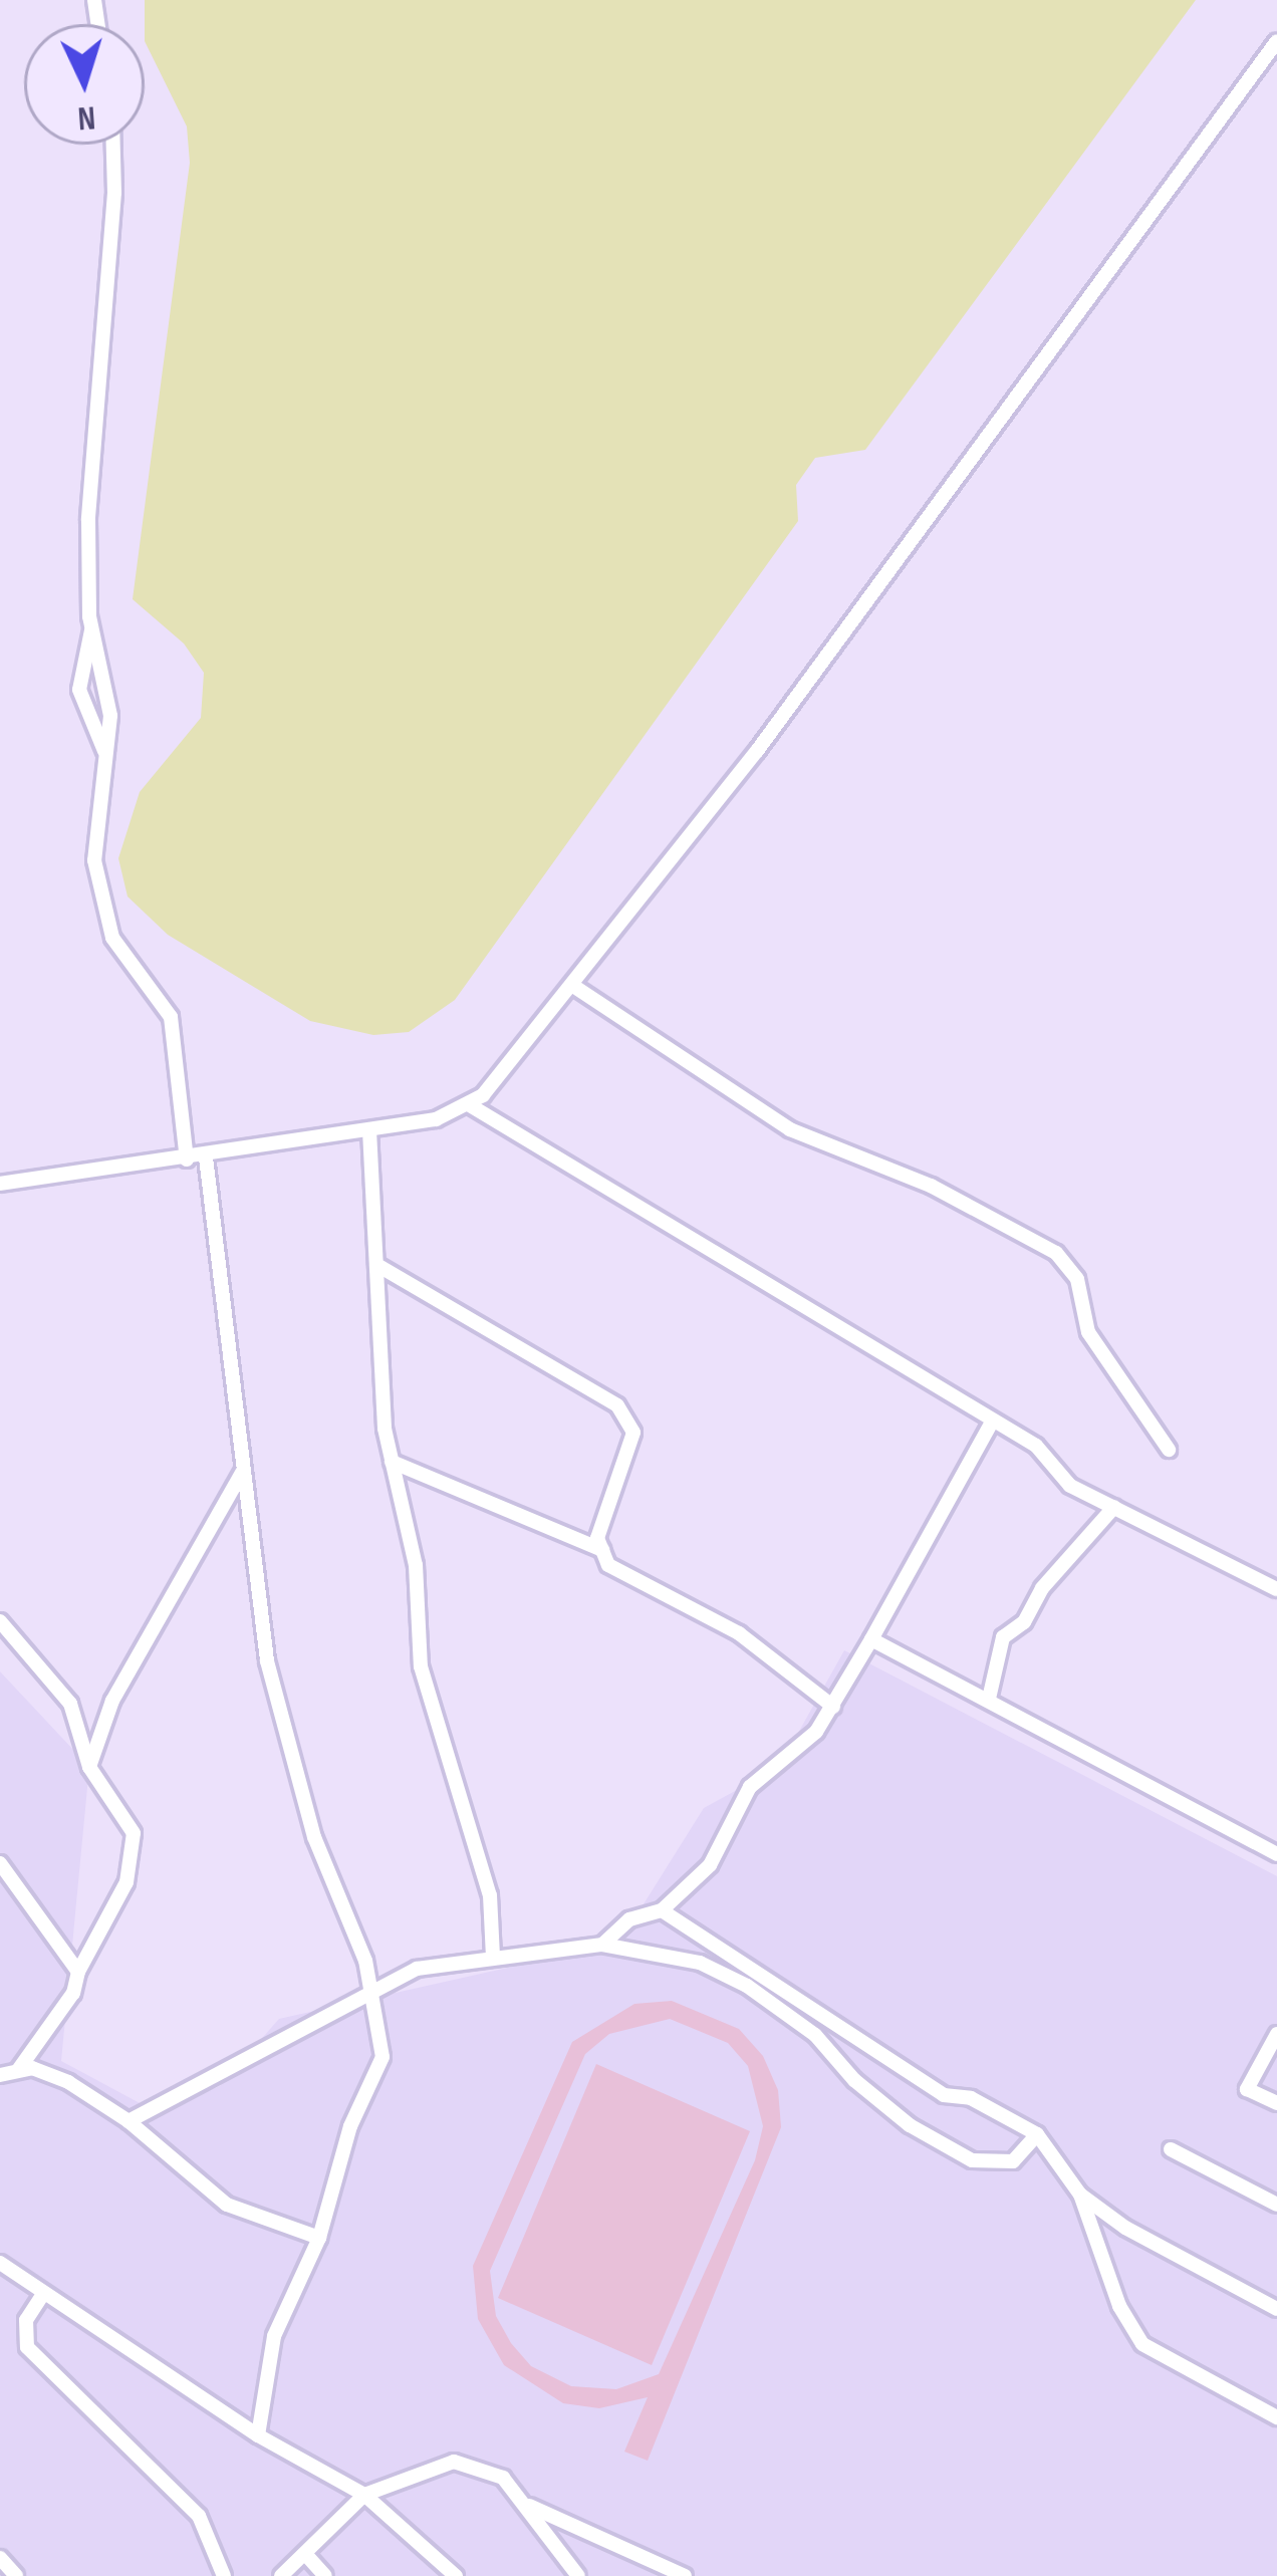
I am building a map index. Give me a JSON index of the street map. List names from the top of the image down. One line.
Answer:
{"north":"bottom"}
